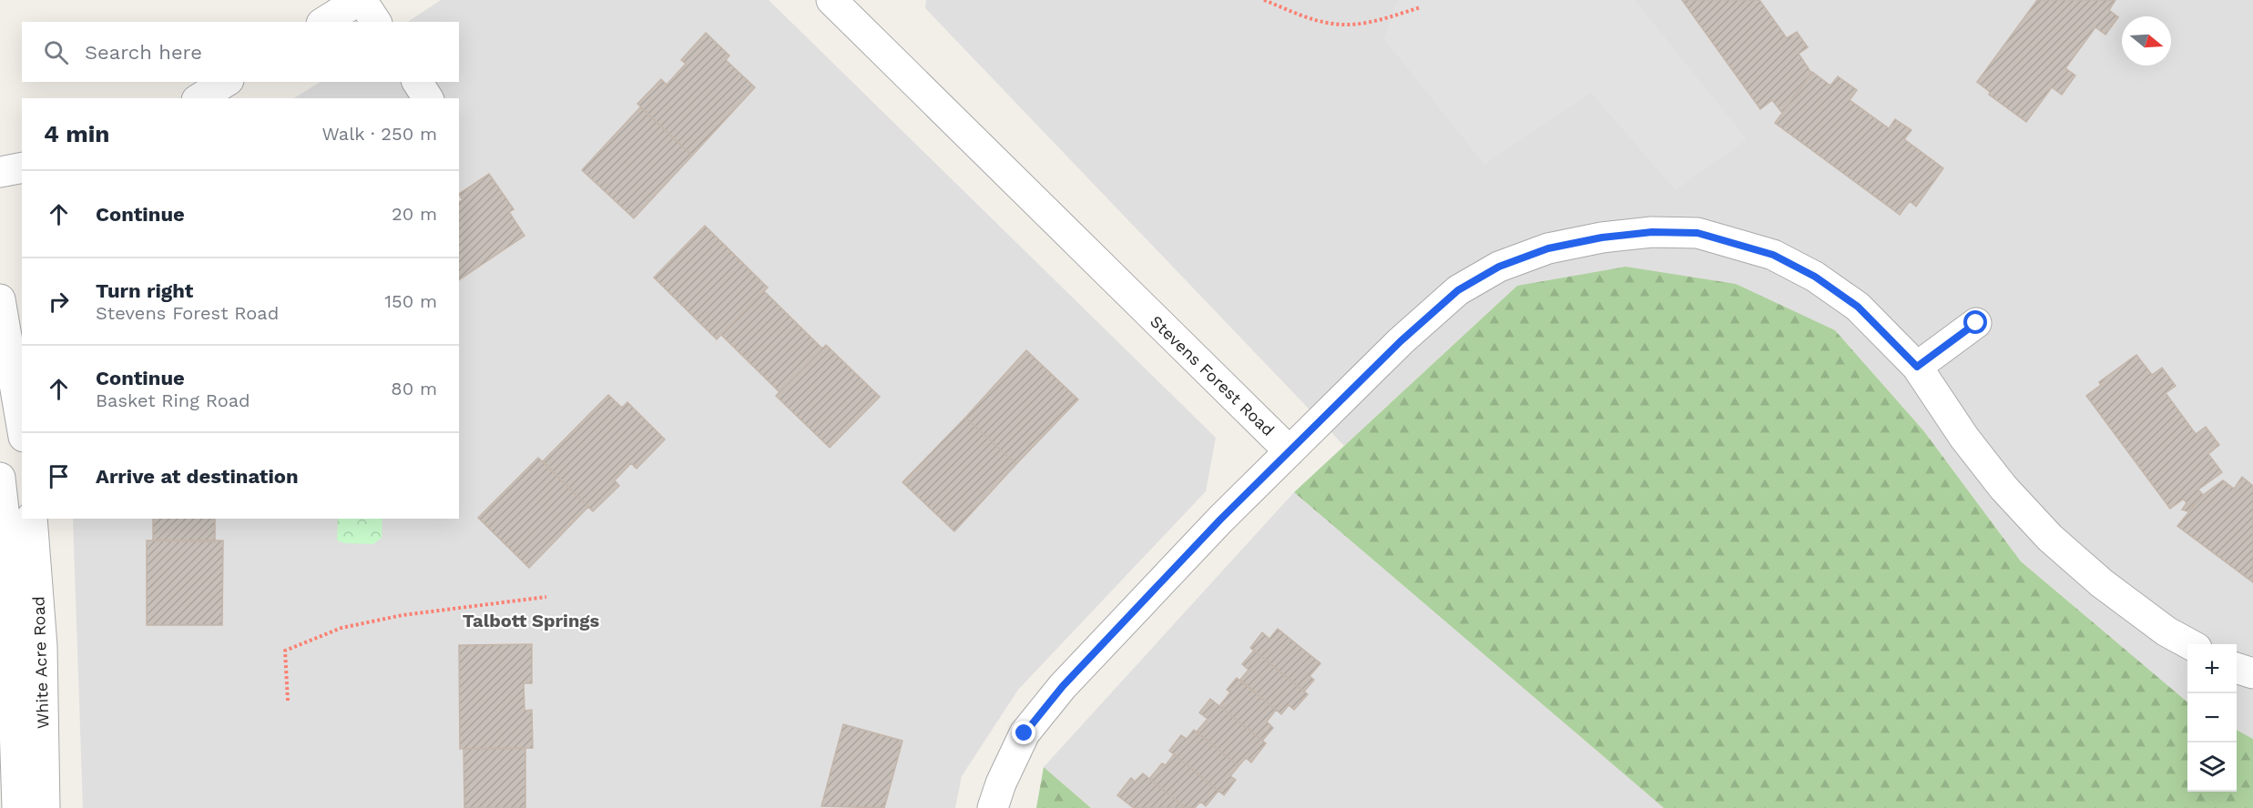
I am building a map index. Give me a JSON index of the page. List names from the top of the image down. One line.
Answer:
{"streets":{"street":["Stevens Forest Road","White Acre Road"]},"districts":["Talbott Springs"],"north":"right","page":{"search":"Search here","heading":["4 min","Walk · 250 m"],"list":[["Continue","20 m"],["Turn right","Stevens Forest Road","150 m"],["Continue","Basket Ring Road","80 m"],"Arrive at destination"],"map_buttons":["+","−"]}}
